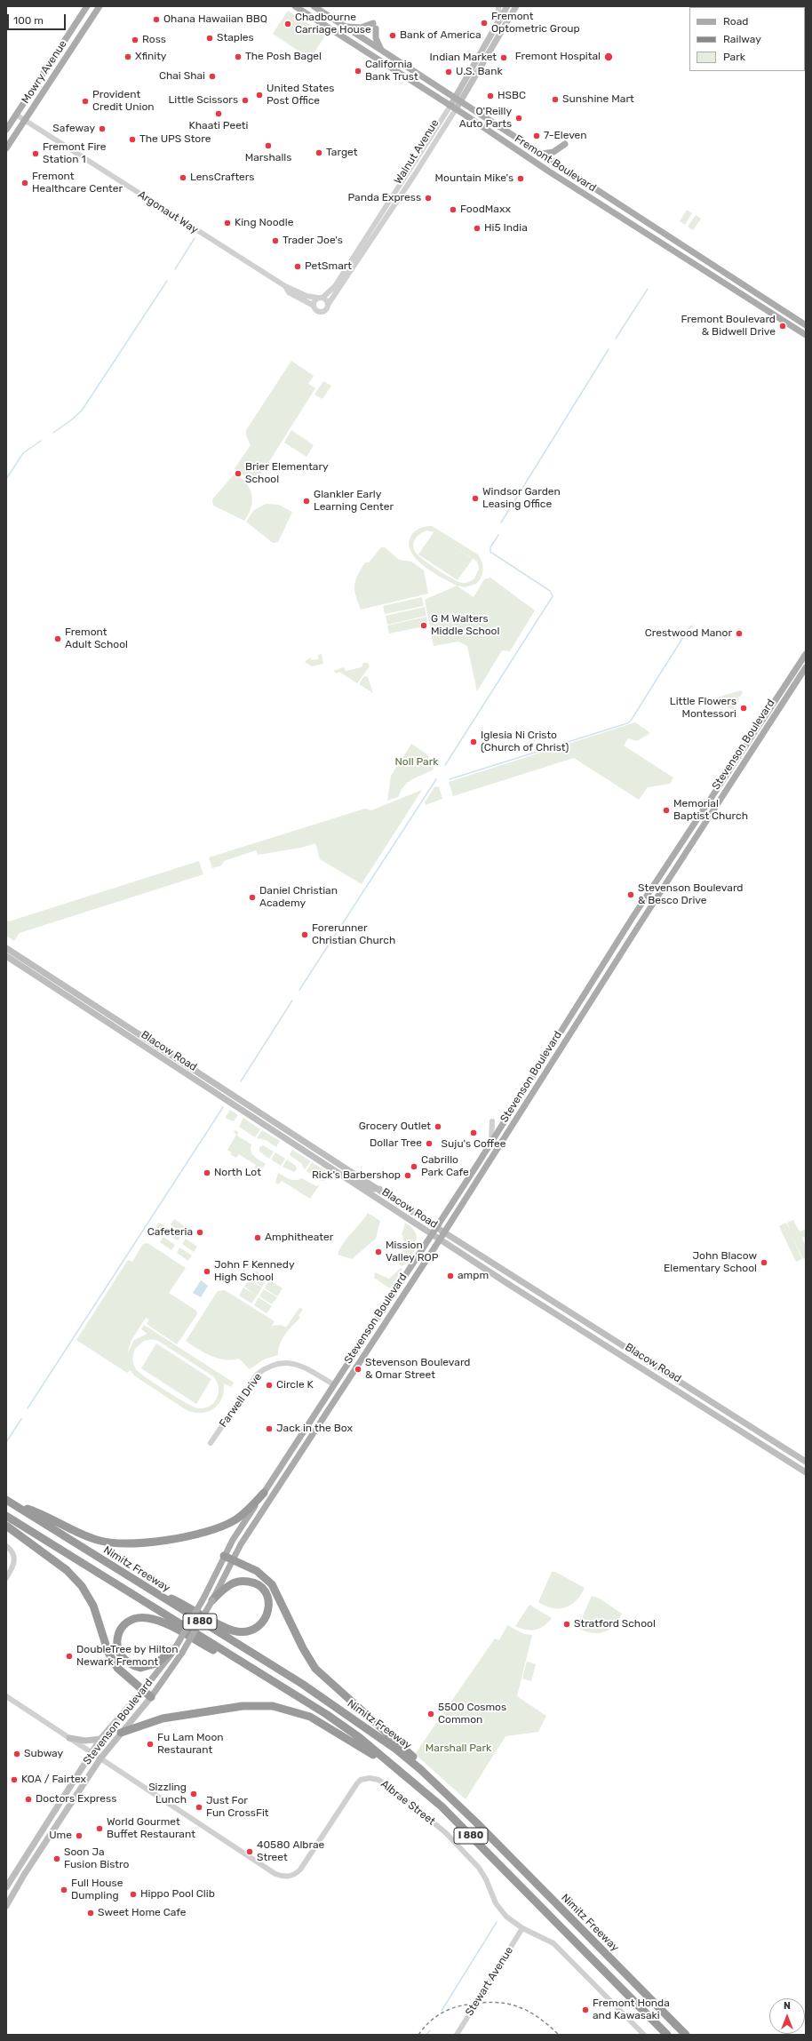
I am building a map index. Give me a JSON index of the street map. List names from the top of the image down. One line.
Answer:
{"streets":{"highway":["Nimitz Freeway","I 880"],"main road":["Mowry Avenue","Walnut Avenue","Fremont Boulevard","Stevenson Boulevard","Blacow Road"],"street":["Argonaut Way","Farwell Drive","Albrae Street","Stewart Avenue"]},"crossings":[["Mowry Avenue","Argonaut Way"],["Walnut Avenue","Fremont Boulevard"],["Walnut Avenue","Argonaut Way"],["Stevenson Boulevard","Blacow Road"],["Stevenson Boulevard","Farwell Drive"],["Stevenson Boulevard","Albrae Street"],["Nimitz Freeway","I 880"],["Albrae Street","Stewart Avenue"]],"parks":["Noll Park","Marshall Park"],"places":["Ohana Hawaiian BBQ","Fremont Optometric Group","Chadbourne Carriage House","Bank of America","Staples","Ross","Xfinity","The Posh Bagel","Fremont Hospital","Indian Market","California Bank Trust","U.S. Bank","Chai Shai","United States Post Office","HSBC","Sunshine Mart","Little Scissors","Provident Credit Union","Khaati Peeti","O'Reilly Auto Parts","Safeway","7-Eleven","The UPS Store","Marshalls","Target","Fremont Fire Station 1","LensCrafters","Mountain Mike's","Fremont Healthcare Center","Panda Express","FoodMaxx","King Noodle","Hi5 India","Trader Joe's","PetSmart","Fremont Boulevard & Bidwell Drive","Brier Elementary School","Windsor Garden Leasing Office","Glankler Early Learning Center","G M Walters Middle School","Crestwood Manor","Fremont Adult School","Little Flowers Montessori","Iglesia Ni Cristo (Church of Christ)","Memorial Baptist Church","Stevenson Boulevard & Besco Drive","Daniel Christian Academy","Forerunner Christian Church","Grocery Outlet","Suju's Coffee","Dollar Tree","Cabrillo Park Cafe","North Lot","Rick's Barbershop","Cafeteria","Amphitheater","Mission Valley ROP","John Blacow Elementary School","John F Kennedy High School","ampm","Stevenson Boulevard & Omar Street","Circle K","Jack in the Box","Stratford School","DoubleTree by Hilton Newark Fremont","5500 Cosmos Common","Fu Lam Moon Restaurant","Subway","KOA / Fairtex","Sizzling Lunch","Doctors Express","Just For Fun CrossFit","World Gourmet Buffet Restaurant","Ume","40580 Albrae Street","Soon Ja Fusion Bistro","Full House Dumpling","Hippo Pool Clib","Sweet Home Cafe","Fremont Honda and Kawasaki"],"legend":["Road","Railway","Park"],"scale_bar":"100 m","north":"top"}
